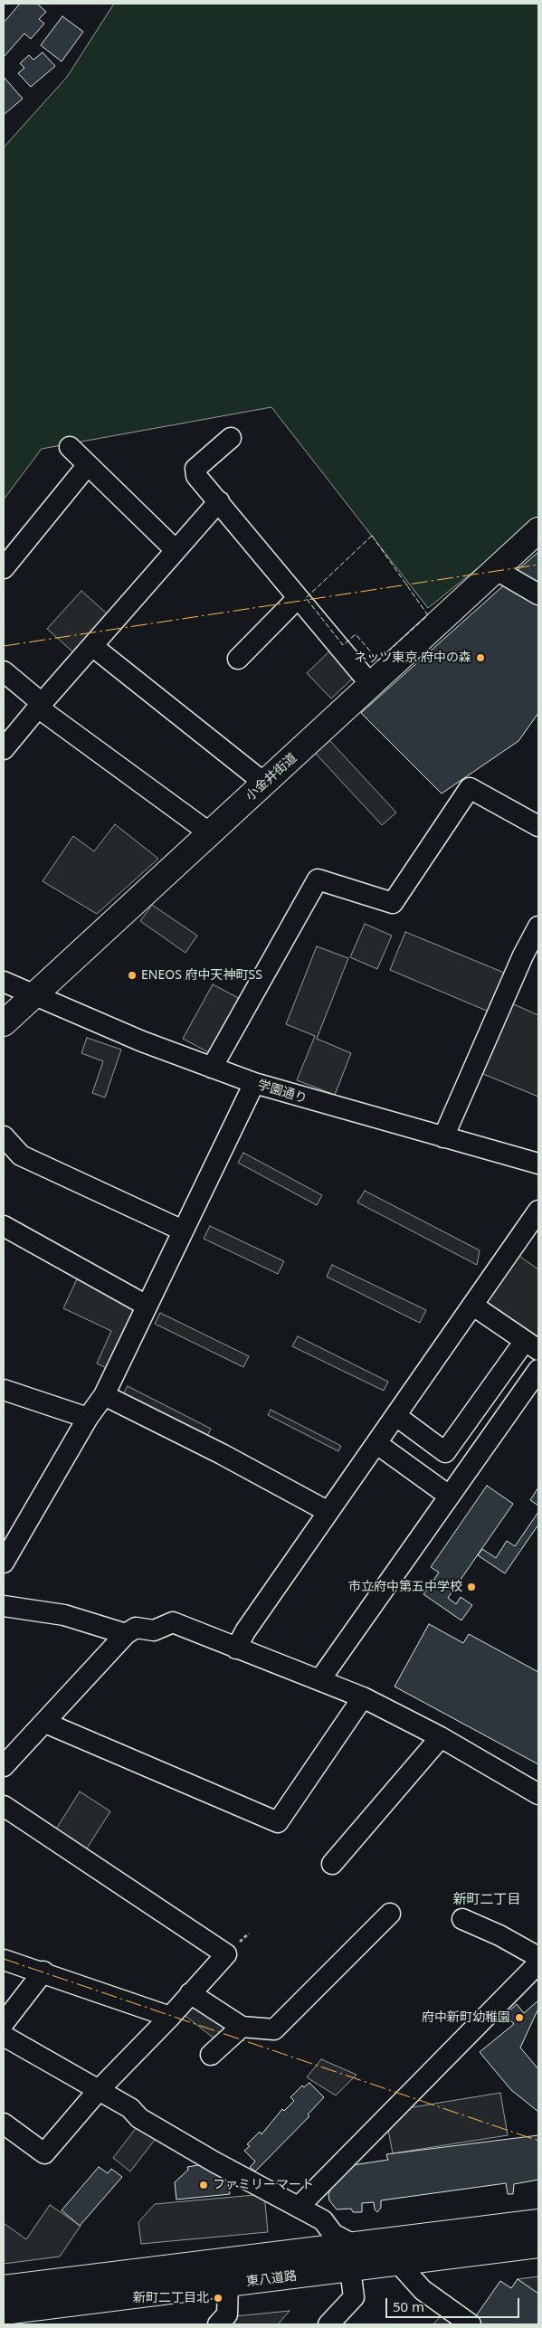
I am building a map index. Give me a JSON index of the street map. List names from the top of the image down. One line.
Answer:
{"streets":{"main road":["小金井街道","東八道路"],"street":["学園通り"]},"crossings":[["小金井街道","学園通り"]],"districts":["新町二丁目"],"places":["ネッツ東京 府中の森","ENEOS 府中天神町SS","市立府中第五中学校","府中新町幼稚園","ファミリーマート","新町二丁目北"],"scale_bar":"50 m"}
